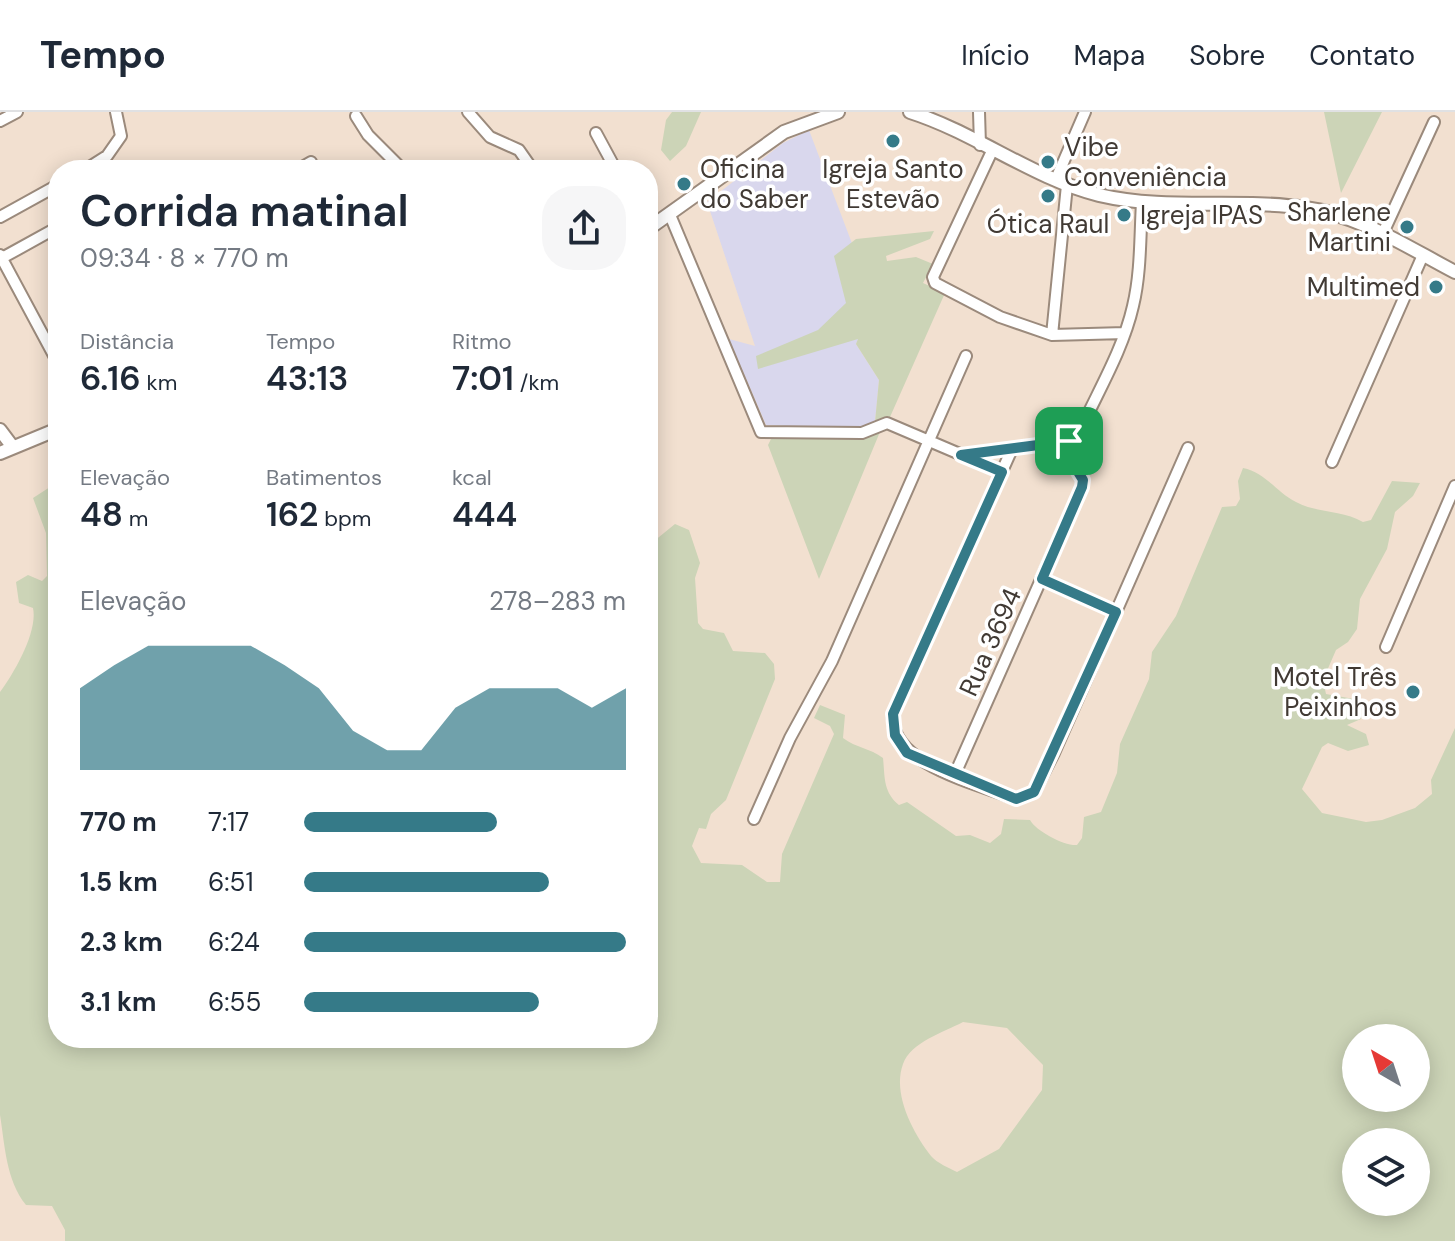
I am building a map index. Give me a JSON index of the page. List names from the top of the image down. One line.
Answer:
{"streets":{"street":["Rua 3694"]},"places":["Igreja Santo Estevão","Vibe Conveniência","Oficina do Saber","Ótica Raul","Igreja IPAS","Sharlene Martini","Multimed","Motel Três Peixinhos"],"north":"top left","page":{"header":"Tempo","nav":["Início","Mapa","Sobre","Contato"],"heading":["Corrida matinal","09:34 · 8 × 770 m"],"stats":[["Distância","6.16 km"],["Tempo","43:13"],["Ritmo","7:01 /km"],["Elevação","48 m"],["Batimentos","162 bpm"],["kcal","444"]],"chart":["Elevação","278–283 m"],"list":[{"name":"770 m","note":"7:17"},{"name":"1.5 km","note":"6:51"},{"name":"2.3 km","note":"6:24"},{"name":"3.1 km","note":"6:55"}]}}
